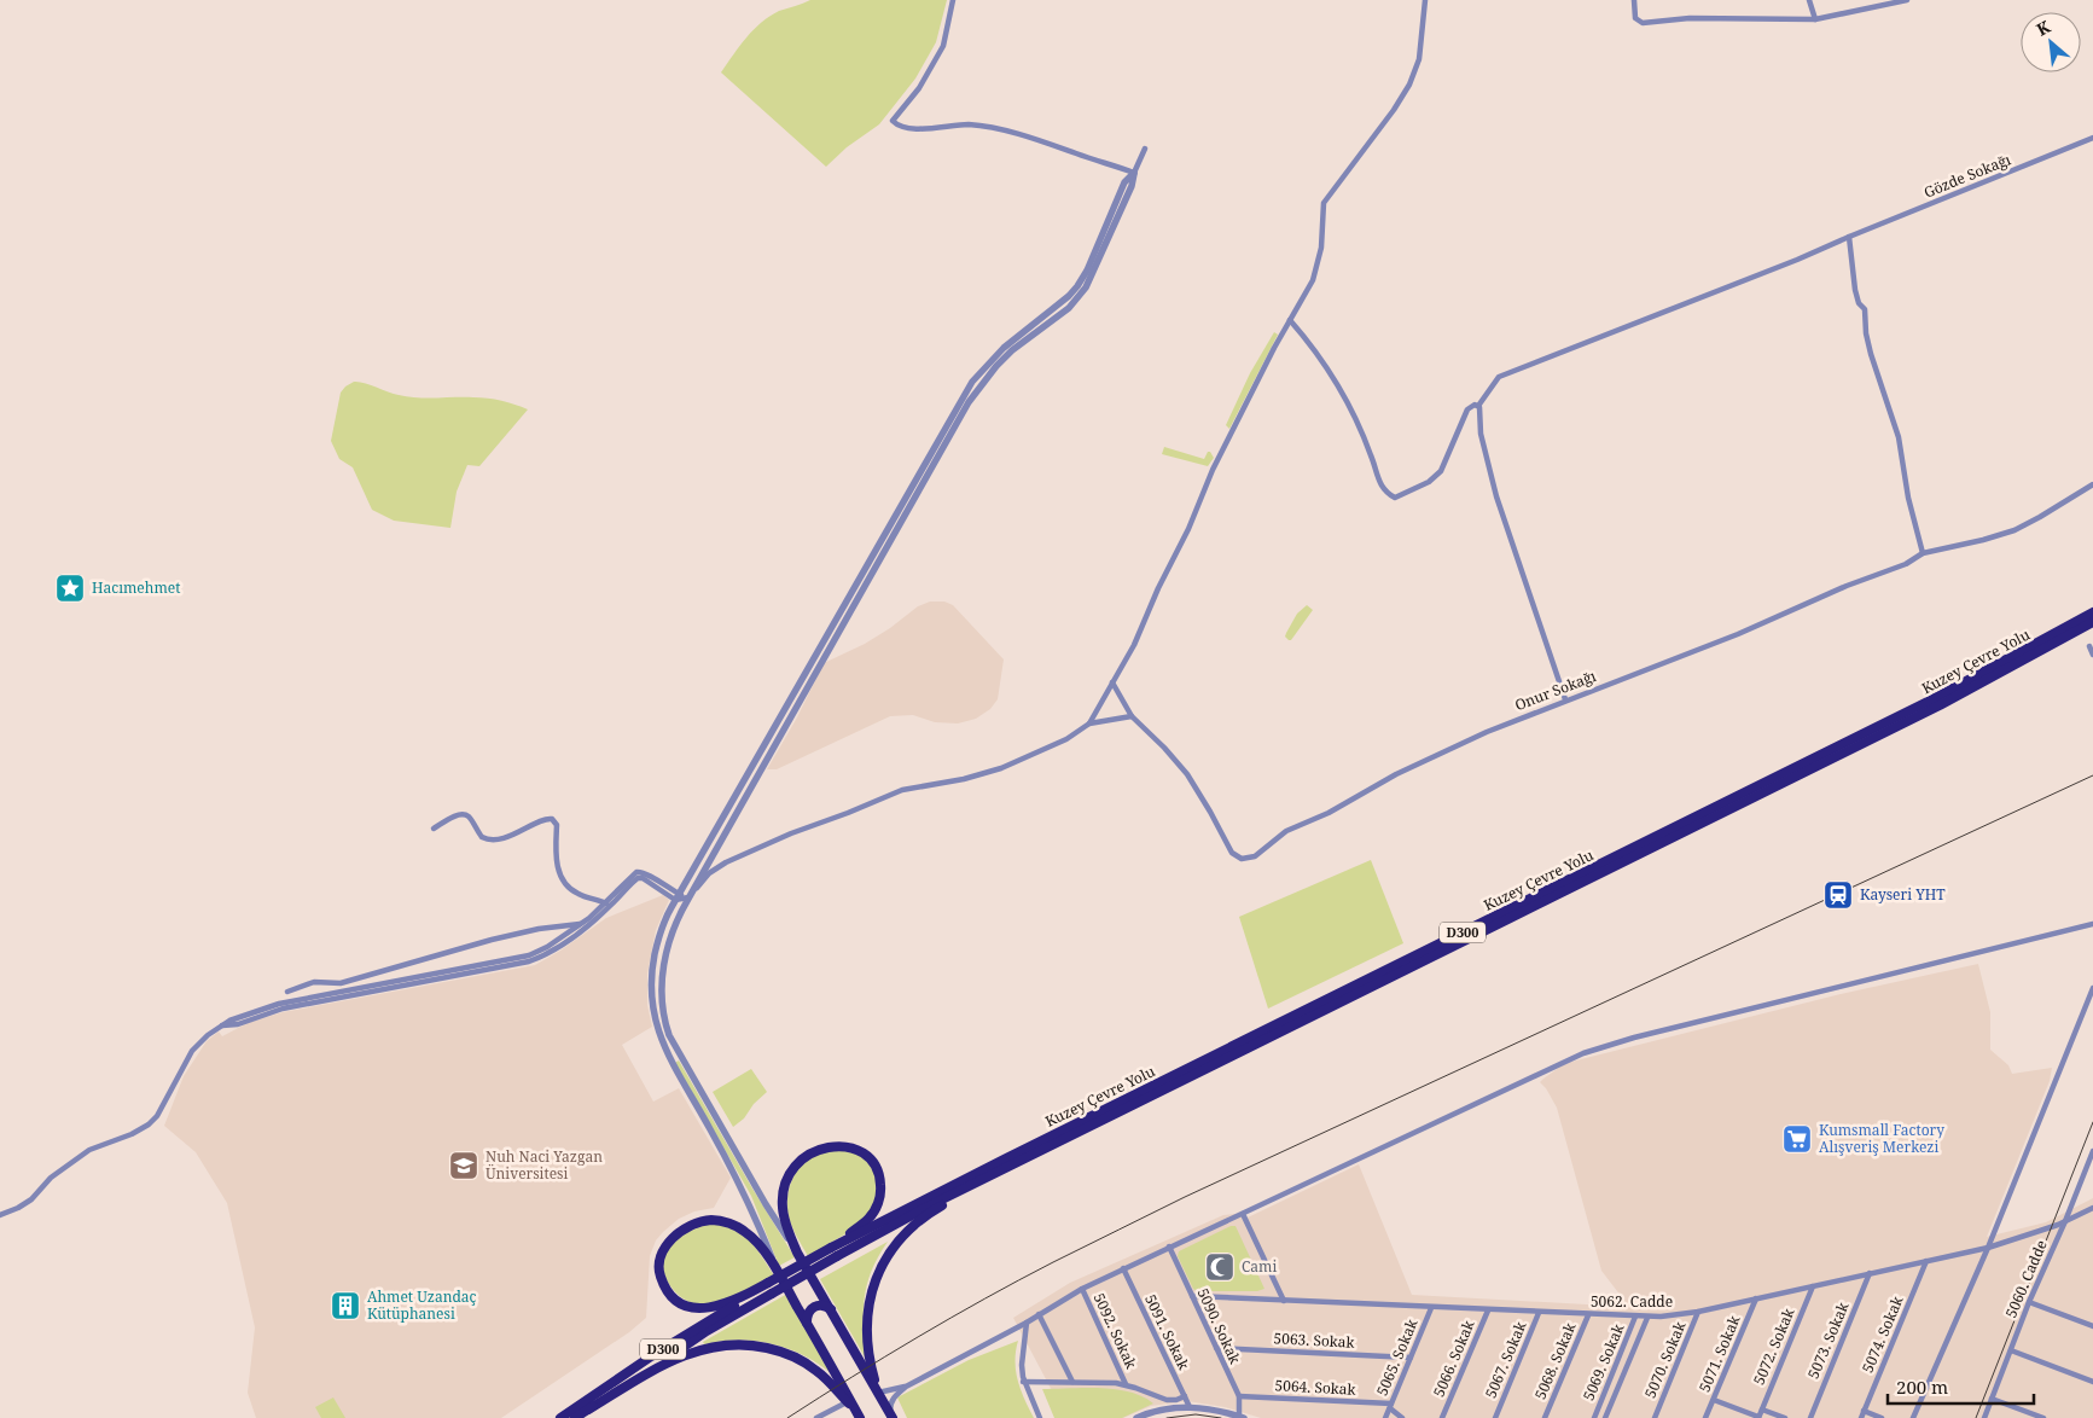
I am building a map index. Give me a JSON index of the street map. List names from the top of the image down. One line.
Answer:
{"streets":{"highway":["Kuzey Çevre Yolu","D300"],"street":["Gözde Sokağı","Onur Sokağı","5060. Cadde","5062. Cadde","5090. Sokak","5092. Sokak","5091. Sokak","5074. Sokak","5063. Sokak","5073. Sokak","5072. Sokak","5071. Sokak","5065. Sokak","5066. Sokak","5067. Sokak","5070. Sokak","5068. Sokak","5069. Sokak","5064. Sokak"]},"crossings":[["Kuzey Çevre Yolu","D300"],["5060. Cadde","5062. Cadde"],["5062. Cadde","5090. Sokak"],["5062. Cadde","5074. Sokak"],["5062. Cadde","5073. Sokak"],["5062. Cadde","5072. Sokak"],["5062. Cadde","5071. Sokak"],["5062. Cadde","5065. Sokak"],["5062. Cadde","5066. Sokak"],["5062. Cadde","5067. Sokak"],["5062. Cadde","5070. Sokak"],["5062. Cadde","5068. Sokak"],["5062. Cadde","5069. Sokak"],["5090. Sokak","5063. Sokak"],["5090. Sokak","5064. Sokak"],["5063. Sokak","5065. Sokak"],["5065. Sokak","5064. Sokak"]],"places":{"place":["Hacımehmet"],"station":["Kayseri YHT"],"supermarket":["Kumsmall Factory Alışveriş Merkezi"],"school or university":["Nuh Naci Yazgan Üniversitesi"],"mosque":["Cami"],"building":["Ahmet Uzandaç Kütüphanesi"]},"scale_bar":"200 m","north":"top left"}
